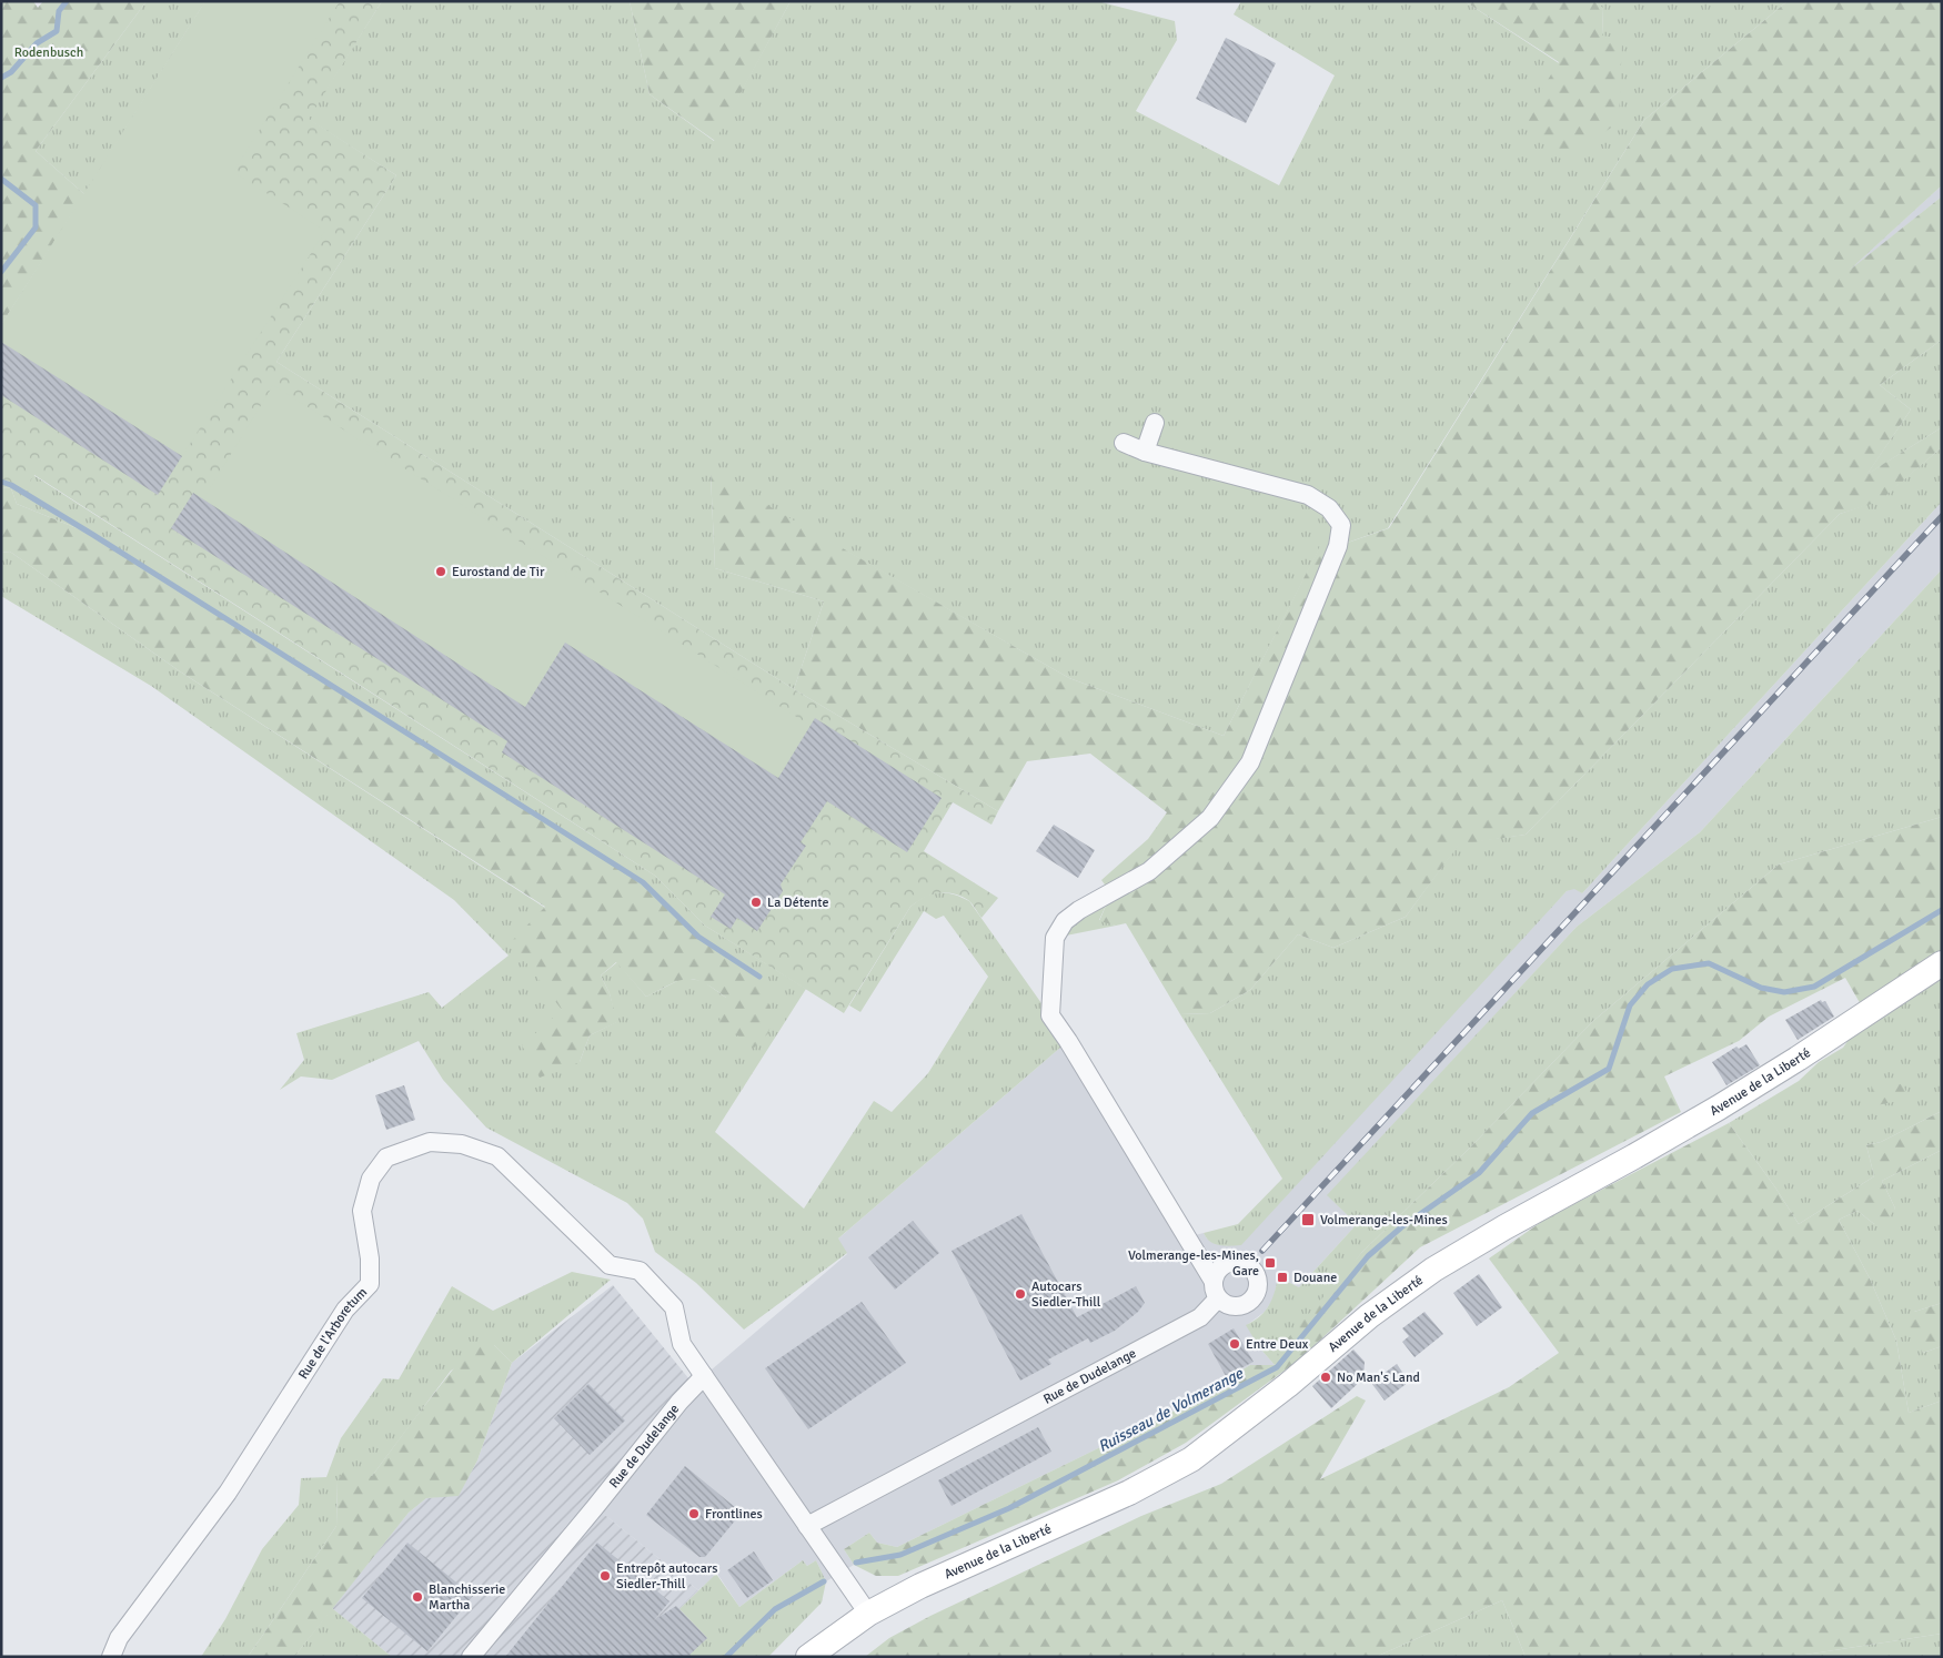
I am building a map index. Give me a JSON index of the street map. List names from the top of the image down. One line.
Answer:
{"streets":{"main road":["Avenue de la Liberté"],"street":["Rue de l'Arboretum","Rue de Dudelange"]},"crossings":[["Rue de l'Arboretum","Rue de Dudelange"]],"water":["Ruisseau de Volmerange"],"parks":["Rodenbusch"],"places":{"other":["Eurostand de Tir","La Détente","Autocars Siedler-Thill","Entre Deux","No Man's Land","Frontlines","Entrepôt autocars Siedler-Thill","Blanchisserie Martha"],"transit":["Volmerange-les-Mines","Volmerange-les-Mines, Gare","Douane"]}}
